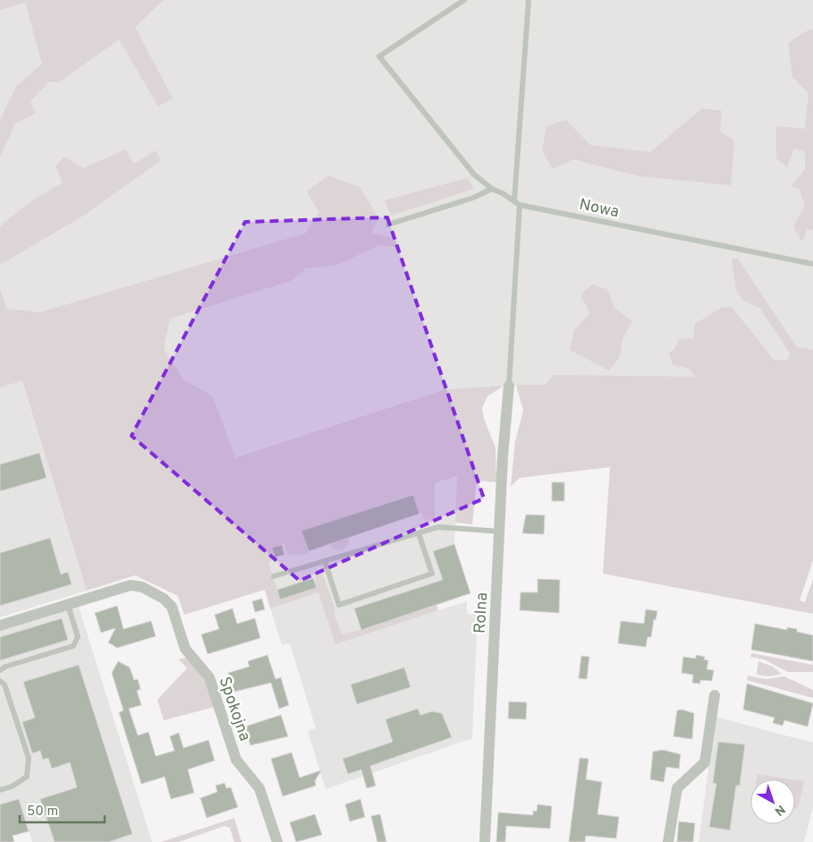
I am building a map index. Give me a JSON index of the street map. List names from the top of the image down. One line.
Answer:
{"streets":{"street":["Rolna","Spokojna"],"lane":["Nowa"]},"scale_bar":"50 m","north":"bottom right"}
